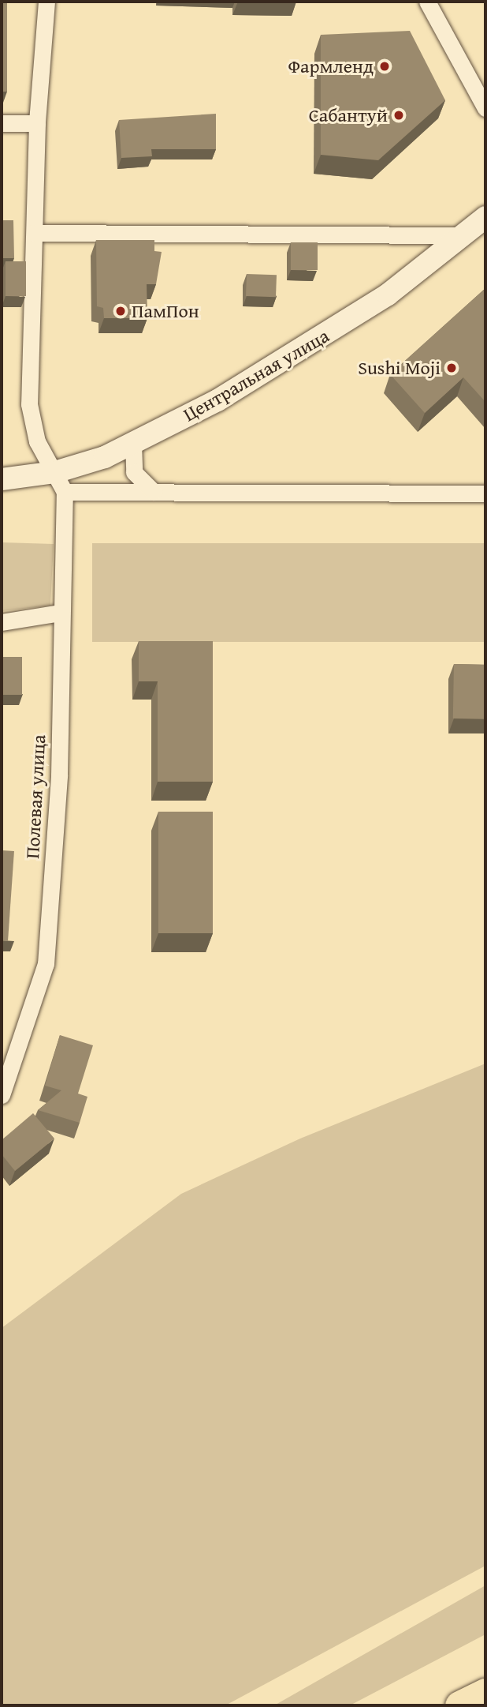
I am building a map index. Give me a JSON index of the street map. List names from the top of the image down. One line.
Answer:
{"streets":{"street":["Центральная улица","Полевая улица"]},"crossings":[["Центральная улица","Полевая улица"]],"places":["Фармленд","Сабантуй","ПамПон","Sushi Moji"]}
